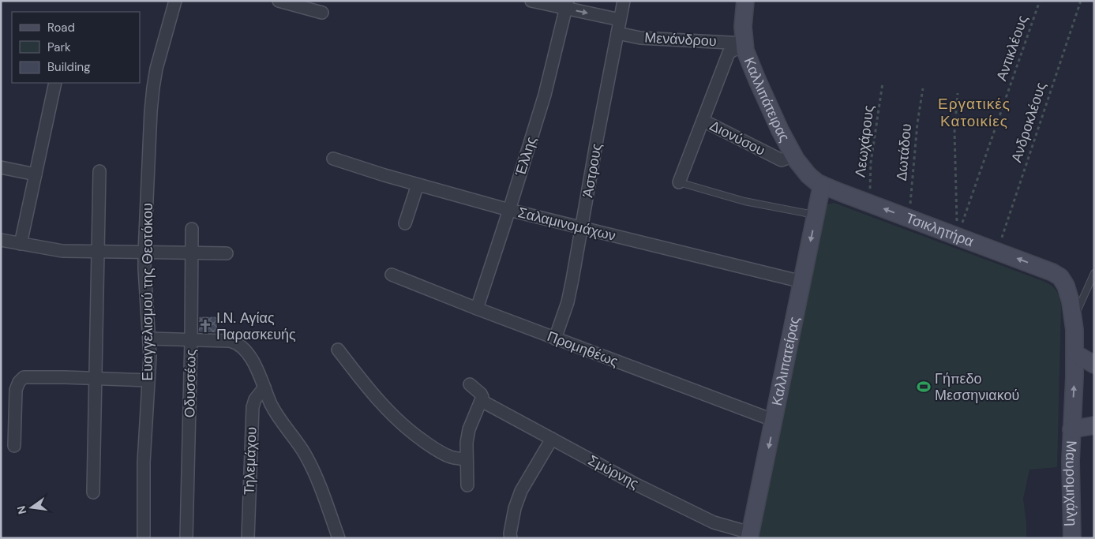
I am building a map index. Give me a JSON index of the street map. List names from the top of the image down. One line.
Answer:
{"streets":{"street":["Μενάνδρου","Καλλιπάτειρας","Διονύσου","Έλλης","Άστρους","Σαλαμινομάχων","Τσικλητήρα","Ευαγγελισμού της Θεοτόκου","Προμηθέως","Καλλιπατείρας","Οδυσσέως","Τηλεμάχου","Σμύρνης","Μαυρομιχάλη"],"path":["Αντικλέους","Ανδροκλέους","Λεωχάρους","Δωτάδου"]},"crossings":[["Μενάνδρου","Καλλιπάτειρας"],["Μενάνδρου","Άστρους"],["Αντικλέους","Τσικλητήρα"],["Καλλιπάτειρας","Διονύσου"],["Καλλιπάτειρας","Τσικλητήρα"],["Καλλιπάτειρας","Καλλιπατείρας"],["Ανδροκλέους","Τσικλητήρα"],["Λεωχάρους","Τσικλητήρα"],["Δωτάδου","Τσικλητήρα"],["Έλλης","Σαλαμινομάχων"],["Έλλης","Προμηθέως"],["Άστρους","Σαλαμινομάχων"],["Άστρους","Προμηθέως"],["Σαλαμινομάχων","Καλλιπατείρας"],["Τσικλητήρα","Καλλιπατείρας"],["Τσικλητήρα","Μαυρομιχάλη"],["Προμηθέως","Καλλιπατείρας"],["Καλλιπατείρας","Σμύρνης"]],"one_way":["Τσικλητήρα","Καλλιπατείρας"],"districts":["Εργατικές Κατοικίες"],"places":{"church":["Ι.Ν. Αγίας Παρασκευής"],"sports":["Γήπεδο Μεσσηνιακού"]},"legend":["Road","Park","Building"],"north":"left"}
